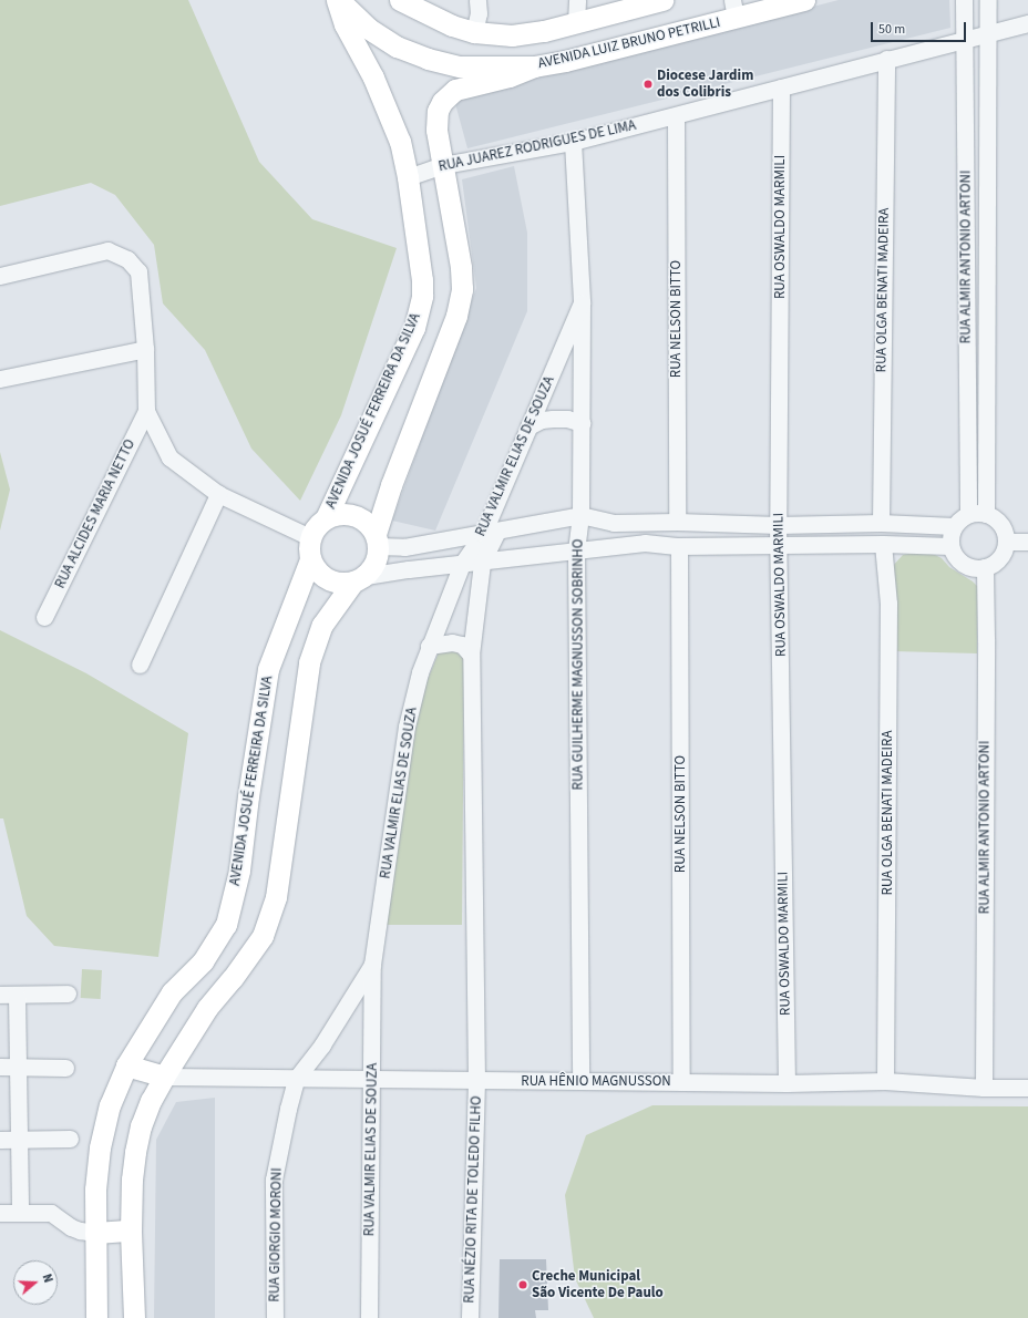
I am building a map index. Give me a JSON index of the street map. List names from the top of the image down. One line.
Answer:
{"streets":{"main road":["AVENIDA LUIZ BRUNO PETRILLI","AVENIDA JOSUÉ FERREIRA DA SILVA"],"street":["RUA JUAREZ RODRIGUES DE LIMA","RUA OSWALDO MARMILI","RUA ALMIR ANTONIO ARTONI","RUA OLGA BENATI MADEIRA","RUA NELSON BITTO","RUA VALMIR ELIAS DE SOUZA","RUA ALCIDES MARIA NETTO","RUA GUILHERME MAGNUSSON SOBRINHO","RUA HÊNIO MAGNUSSON","RUA NÉZIO RITA DE TOLEDO FILHO","RUA GIORGIO MORONI"]},"crossings":[["AVENIDA LUIZ BRUNO PETRILLI","AVENIDA JOSUÉ FERREIRA DA SILVA"],["RUA JUAREZ RODRIGUES DE LIMA","RUA OSWALDO MARMILI"],["RUA JUAREZ RODRIGUES DE LIMA","RUA ALMIR ANTONIO ARTONI"],["RUA JUAREZ RODRIGUES DE LIMA","RUA OLGA BENATI MADEIRA"],["RUA JUAREZ RODRIGUES DE LIMA","RUA NELSON BITTO"],["RUA JUAREZ RODRIGUES DE LIMA","AVENIDA JOSUÉ FERREIRA DA SILVA"],["RUA JUAREZ RODRIGUES DE LIMA","RUA GUILHERME MAGNUSSON SOBRINHO"],["RUA OSWALDO MARMILI","RUA HÊNIO MAGNUSSON"],["RUA ALMIR ANTONIO ARTONI","RUA HÊNIO MAGNUSSON"],["RUA OLGA BENATI MADEIRA","RUA HÊNIO MAGNUSSON"],["RUA NELSON BITTO","RUA HÊNIO MAGNUSSON"],["RUA VALMIR ELIAS DE SOUZA","RUA GUILHERME MAGNUSSON SOBRINHO"],["RUA VALMIR ELIAS DE SOUZA","RUA HÊNIO MAGNUSSON"],["RUA VALMIR ELIAS DE SOUZA","RUA NÉZIO RITA DE TOLEDO FILHO"],["RUA VALMIR ELIAS DE SOUZA","RUA GIORGIO MORONI"],["RUA GUILHERME MAGNUSSON SOBRINHO","RUA HÊNIO MAGNUSSON"],["RUA HÊNIO MAGNUSSON","RUA NÉZIO RITA DE TOLEDO FILHO"],["RUA HÊNIO MAGNUSSON","RUA GIORGIO MORONI"]],"places":["Diocese Jardim dos Colibris","Creche Municipal São Vicente De Paulo"],"scale_bar":"50 m","north":"right"}
